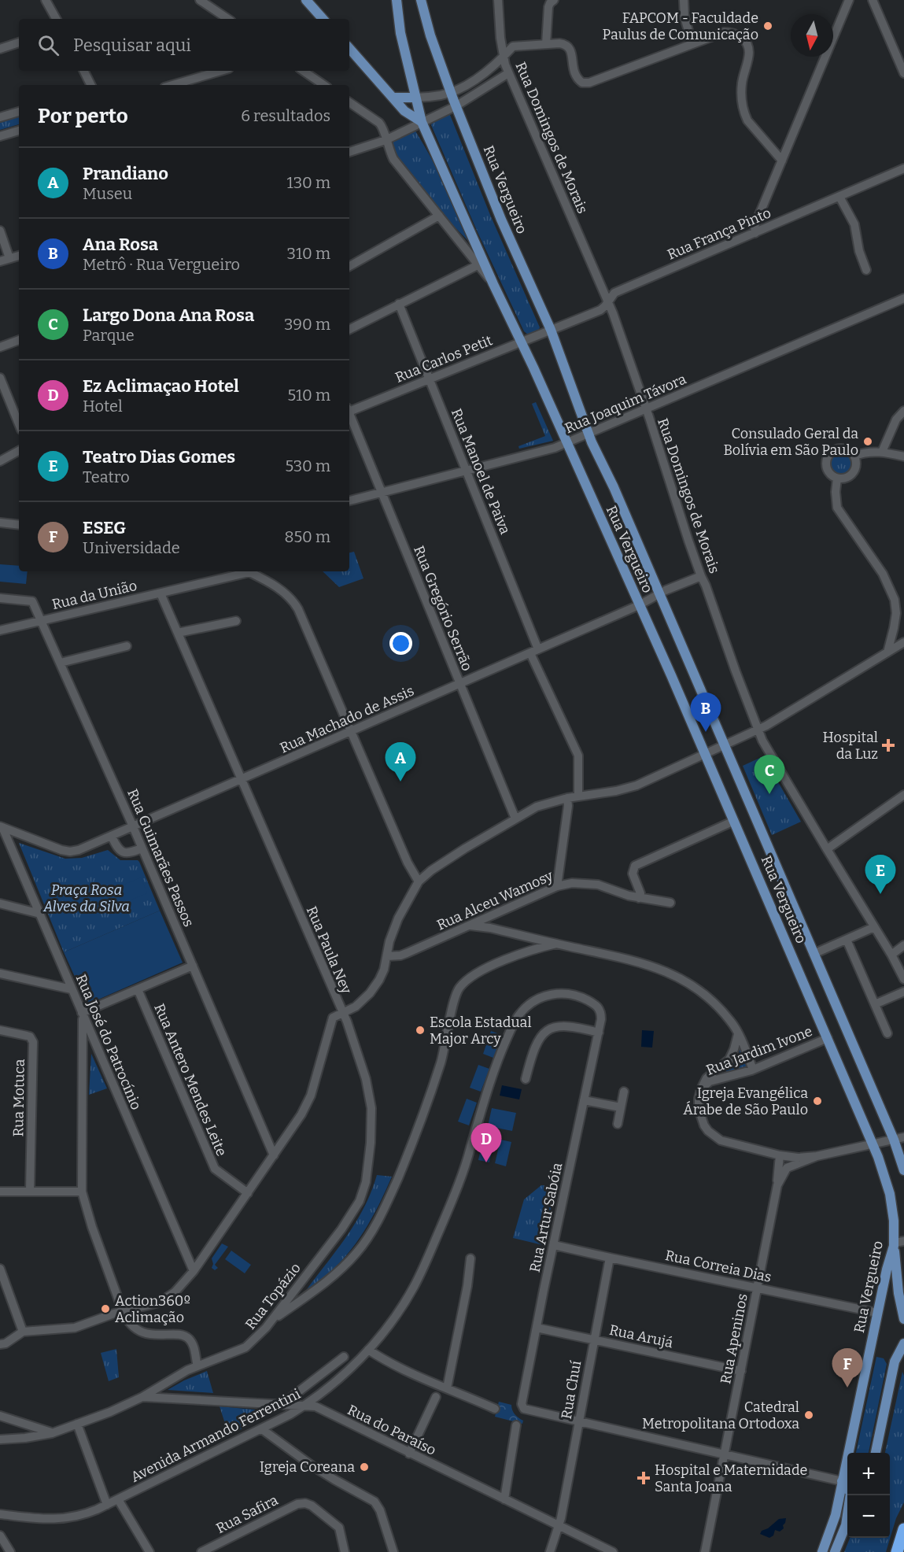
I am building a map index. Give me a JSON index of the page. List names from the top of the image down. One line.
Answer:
{"streets":{"main road":["Rua Vergueiro"],"street":["Rua Domingos de Morais","Rua França Pinto","Rua Carlos Petit","Rua Joaquim Távora","Rua Manoel de Paiva","Rua da União","Rua Gregório Serrão","Rua Machado de Assis","Rua Guimarães Passos","Rua Alceu Wamosy","Rua Paula Ney","Rua José do Patrocínio","Rua Jardim Ivone","Rua Antero Mendes Leite","Rua Motuca","Rua Artur Sabóia","Rua Correia Dias","Rua Topázio","Rua Arujá","Rua Apeninos","Rua Chuí","Rua do Paraíso","Avenida Armando Ferrentini","Rua Safira"]},"crossings":[["Rua Domingos de Morais","Rua França Pinto"],["Rua Domingos de Morais","Rua Joaquim Távora"],["Rua Domingos de Morais","Rua Machado de Assis"],["Rua Vergueiro","Rua França Pinto"],["Rua Vergueiro","Rua Carlos Petit"],["Rua Vergueiro","Rua Joaquim Távora"],["Rua Vergueiro","Rua Machado de Assis"],["Rua Vergueiro","Rua Jardim Ivone"],["Rua Vergueiro","Rua Correia Dias"],["Rua França Pinto","Rua Carlos Petit"],["Rua Carlos Petit","Rua Manoel de Paiva"],["Rua Joaquim Távora","Rua Manoel de Paiva"],["Rua Joaquim Távora","Rua Gregório Serrão"],["Rua Manoel de Paiva","Rua Machado de Assis"],["Rua da União","Rua Guimarães Passos"],["Rua da União","Rua Paula Ney"],["Rua Gregório Serrão","Rua Machado de Assis"],["Rua Machado de Assis","Rua Guimarães Passos"],["Rua Machado de Assis","Rua Paula Ney"],["Rua Machado de Assis","Rua José do Patrocínio"],["Rua Guimarães Passos","Rua Paula Ney"],["Rua Paula Ney","Rua José do Patrocínio"],["Rua Paula Ney","Rua Antero Mendes Leite"],["Rua Paula Ney","Rua Topázio"],["Rua Artur Sabóia","Rua Correia Dias"],["Rua Artur Sabóia","Rua Arujá"],["Rua Artur Sabóia","Rua Chuí"],["Rua Artur Sabóia","Avenida Armando Ferrentini"],["Rua Correia Dias","Rua Apeninos"],["Rua Correia Dias","Rua Chuí"],["Rua Topázio","Rua do Paraíso"],["Rua Arujá","Rua Apeninos"],["Rua Arujá","Rua Chuí"],["Rua Chuí","Rua do Paraíso"],["Rua do Paraíso","Avenida Armando Ferrentini"]],"parks":["Praça Rosa Alves da Silva"],"places":{"other":["FAPCOM - Faculdade Paulus de Comunicação","Consulado Geral da Bolívia em São Paulo","Escola Estadual Major Arcy","Igreja Evangélica Árabe de São Paulo","Action360º Aclimação","Catedral Metropolitana Ortodoxa","Igreja Coreana"],"health":["Hospital da Luz","Hospital e Maternidade Santa Joana"]},"north":"bottom","page":{"search":"Pesquisar aqui","heading":["Por perto","6 resultados"],"list":[{"mark":"A","name":"Prandiano","note":"Museu","value":"130 m"},{"mark":"B","name":"Ana Rosa","note":"Metrô · Rua Vergueiro","value":"310 m"},{"mark":"C","name":"Largo Dona Ana Rosa","note":"Parque","value":"390 m"},{"mark":"D","name":"Ez Aclimaçao Hotel","note":"Hotel","value":"510 m"},{"mark":"E","name":"Teatro Dias Gomes","note":"Teatro","value":"530 m"},{"mark":"F","name":"ESEG","note":"Universidade","value":"850 m"}],"pins":["B","A","C","E","D","F"],"map_buttons":["+","−"]}}
